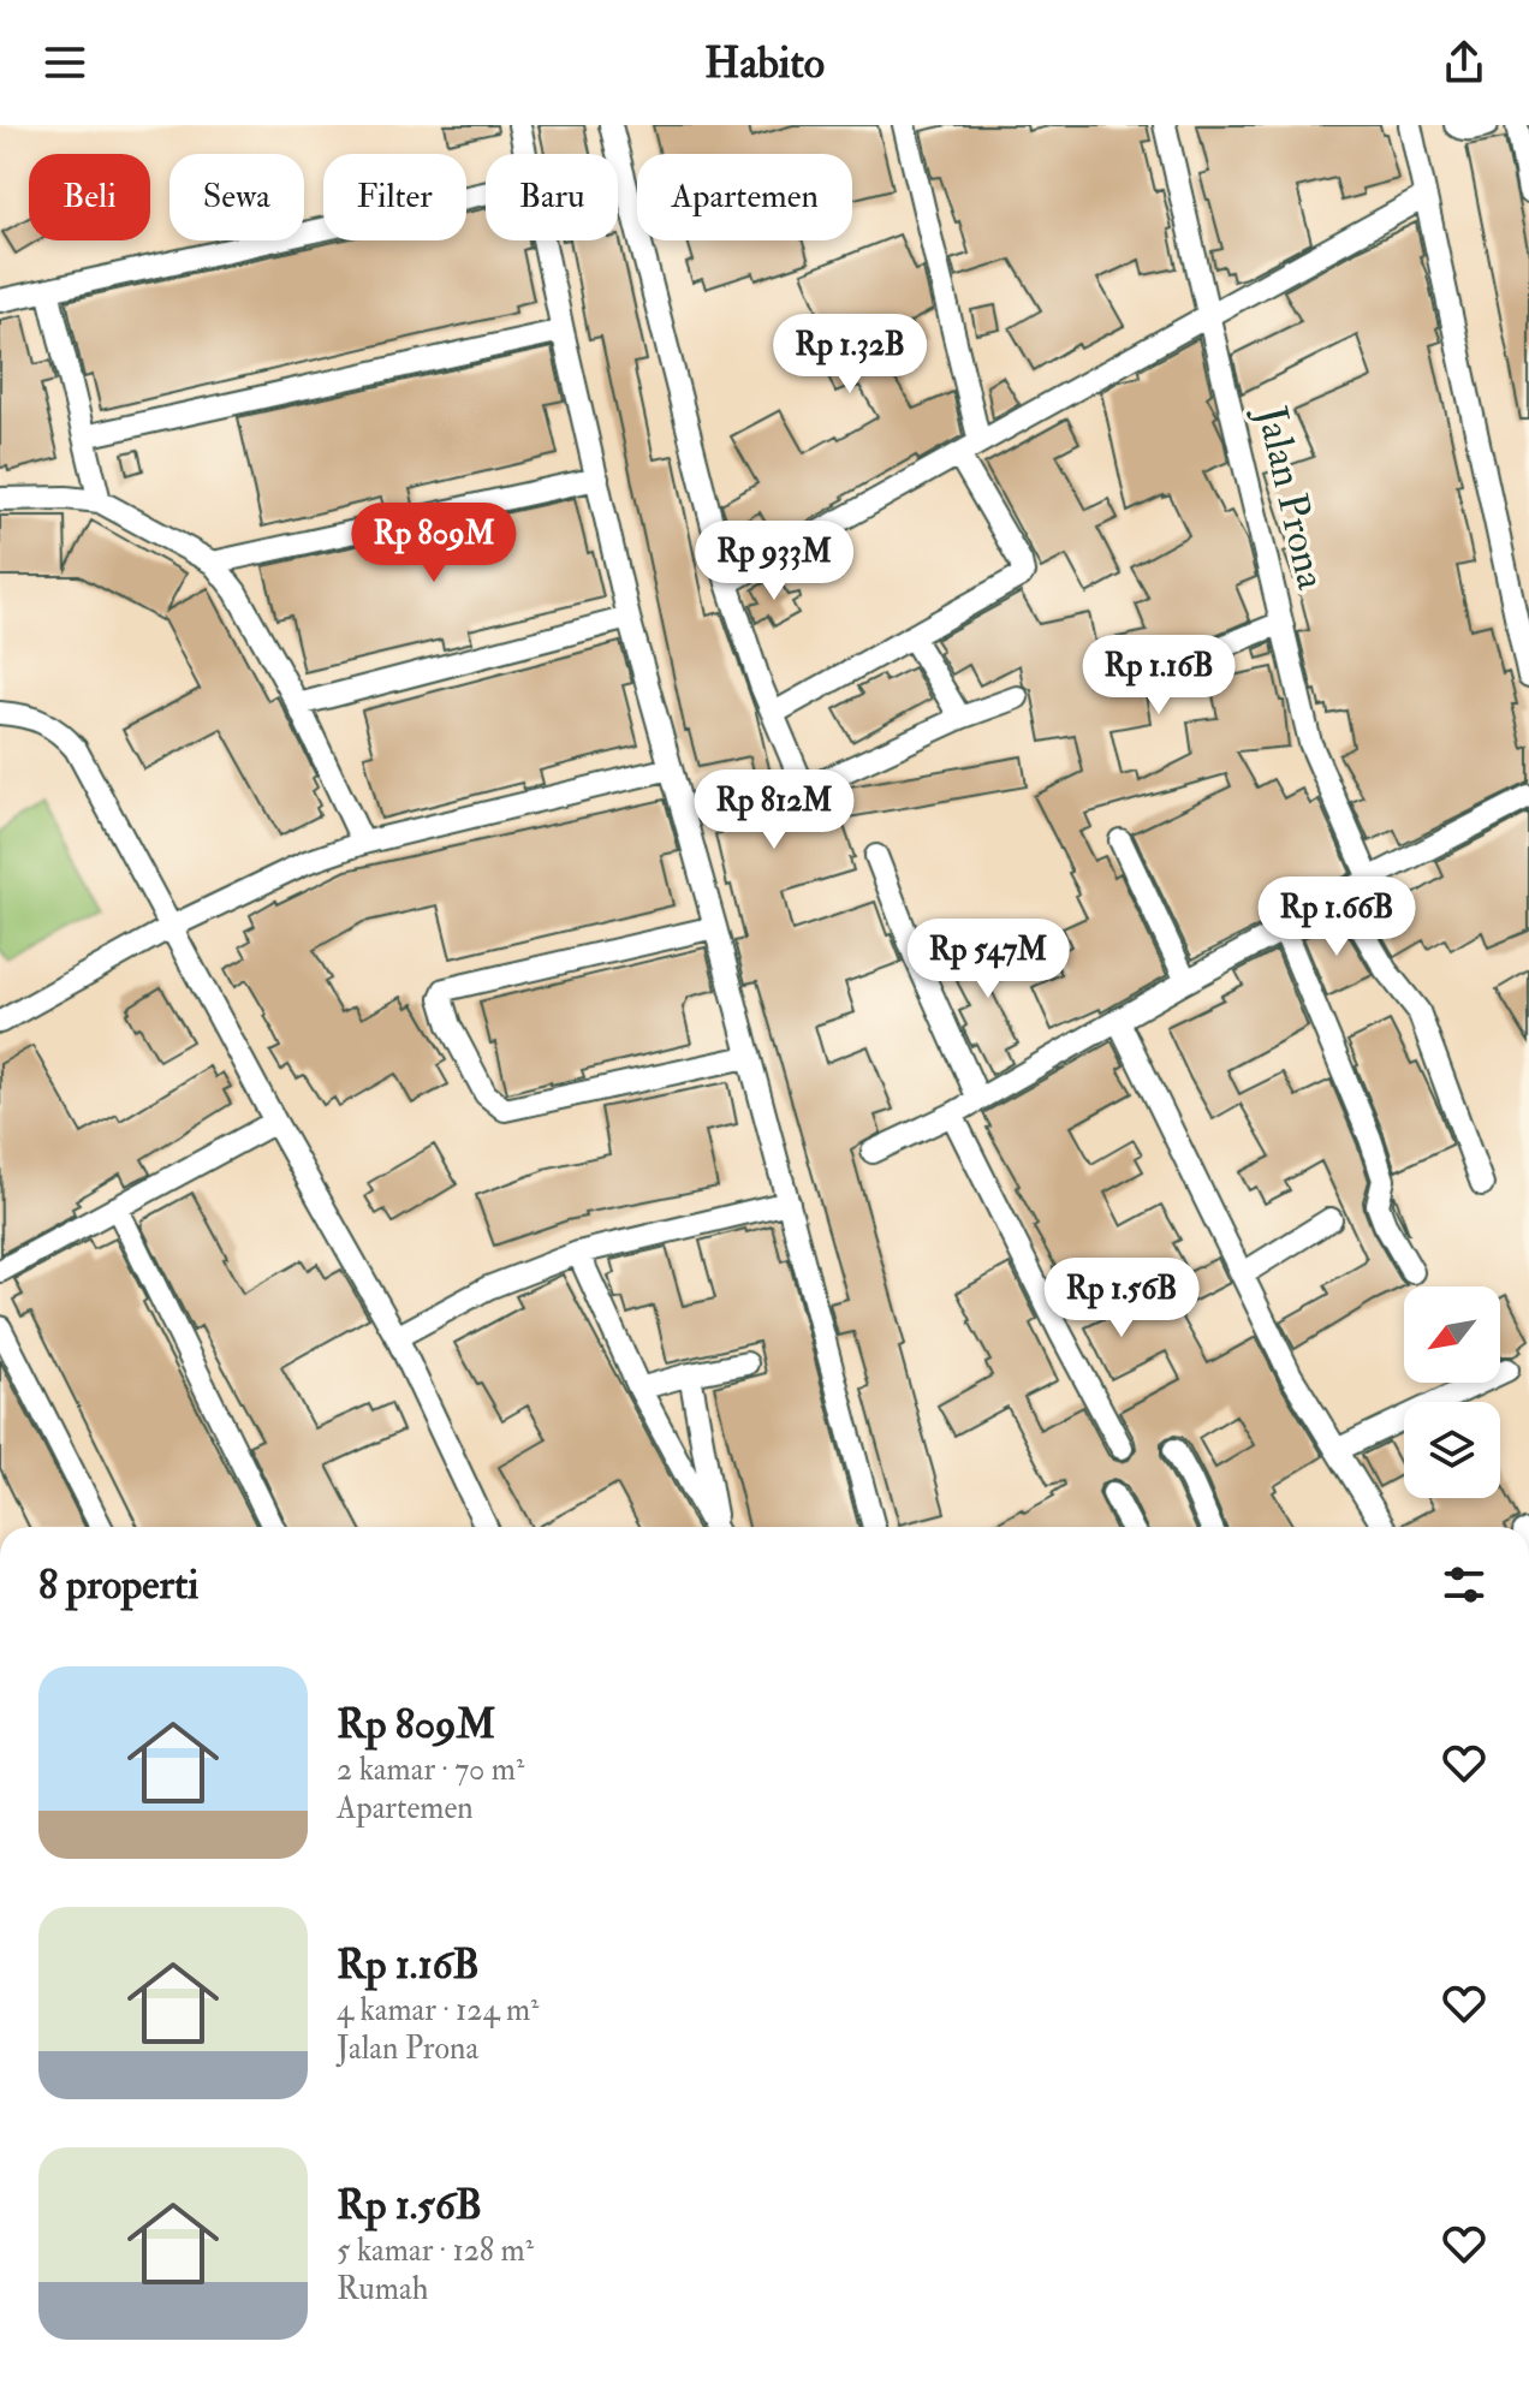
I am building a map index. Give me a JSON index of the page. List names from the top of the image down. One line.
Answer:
{"streets":{"street":["Jalan Prona"]},"north":"bottom left","page":{"header":"Habito","chip":["Beli","Sewa","Filter","Baru","Apartemen"],"price":["Rp 1.32B","Rp 809M","Rp 933M","Rp 1.16B","Rp 812M","Rp 1.66B","Rp 547M","Rp 1.56B"],"heading":"8 properti","list":[{"name":"Rp 809M","note":"2 kamar · 70 m² · Apartemen"},{"name":"Rp 1.16B","note":"4 kamar · 124 m² · Jalan Prona"},{"name":"Rp 1.56B","note":"5 kamar · 128 m² · Rumah"}]}}
